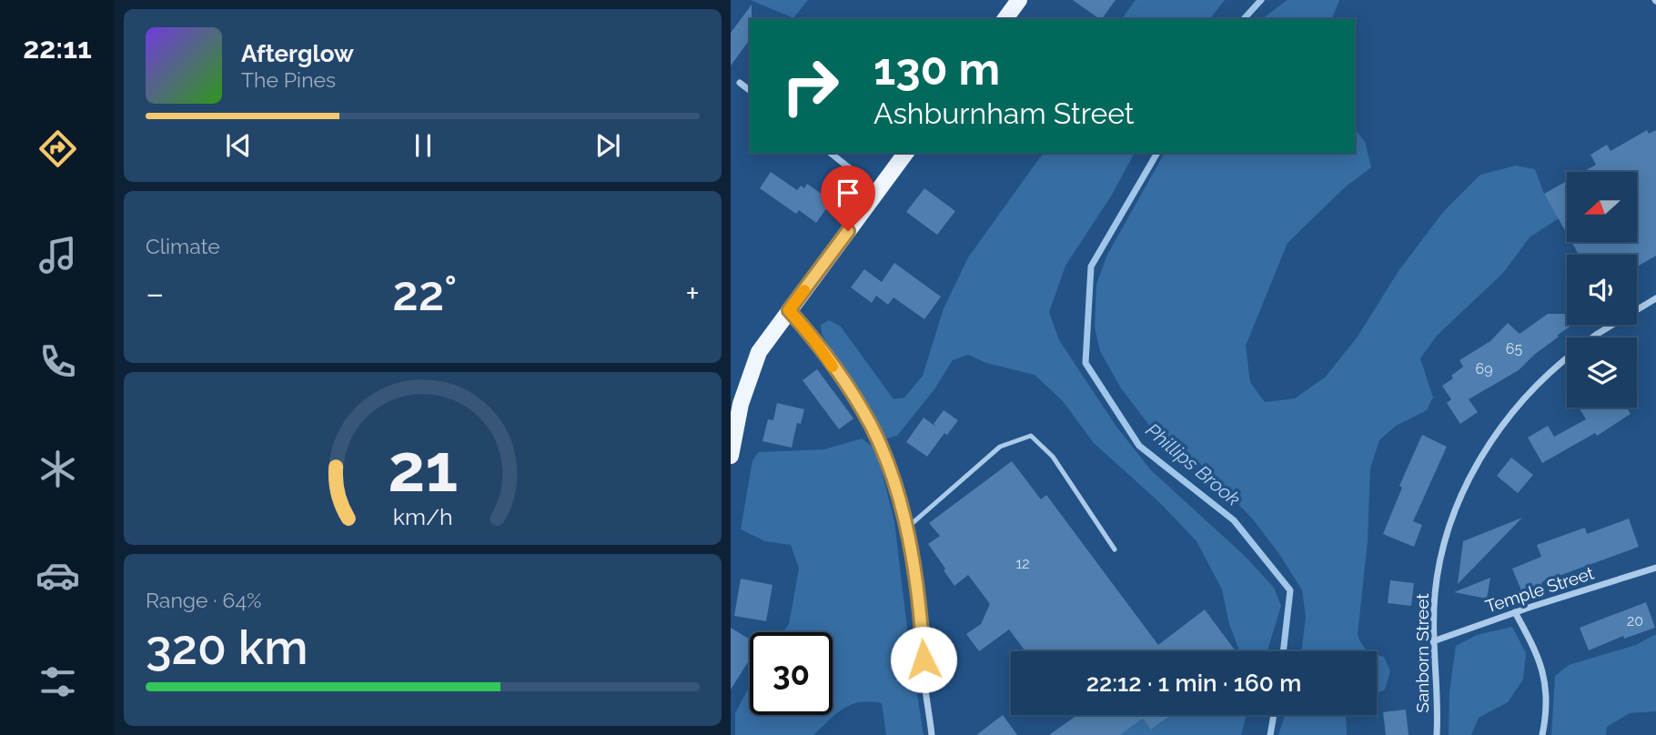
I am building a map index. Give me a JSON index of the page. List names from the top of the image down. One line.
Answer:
{"streets":{"street":["Temple Street","Sanborn Street"]},"crossings":[["Temple Street","Sanborn Street"]],"water":["Phillips Brook"],"house_numbers":["65","69","12","20"],"north":"left","page":{"tabs":"22:11","turn":["130 m","Ashburnham Street"],"song":["Afterglow","The Pines"],"tile":["Climate",["Range · 64%","320 km"]],"heat":["−","22°","+"],"limit":"30","trip":"22:12 · 1 min · 160 m","gauge":["21","km/h"]}}
